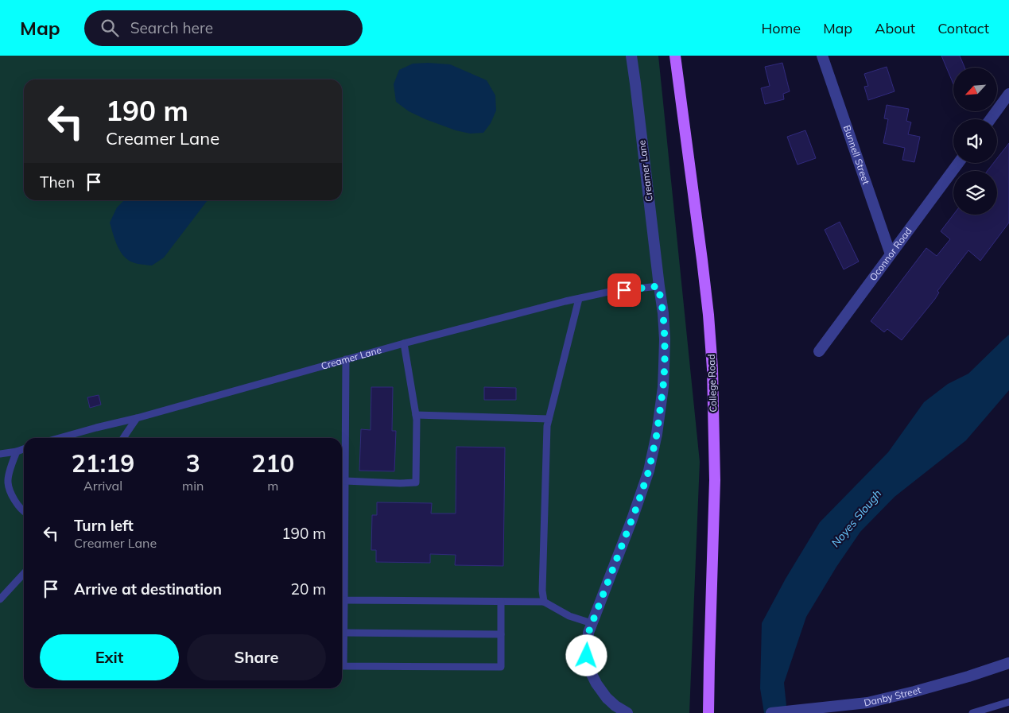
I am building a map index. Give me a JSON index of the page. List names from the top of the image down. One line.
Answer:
{"streets":{"main road":["College Road"],"street":["Bunnell Street","Creamer Lane","Oconnor Road","Danby Street"]},"crossings":[["Bunnell Street","Oconnor Road"]],"water":["Noyes Slough"],"north":"bottom left","page":{"header":"Map","search":"Search here","nav":["Home","Map","About","Contact"],"turn":["190 m","Creamer Lane"],"then":"Then","eta":["21:19","Arrival","3","min","210","m"],"list":[{"name":"Turn left","note":"Creamer Lane","value":"190 m"},{"name":"Arrive at destination","value":"20 m"}],"buttons":["Exit","Share"]}}
